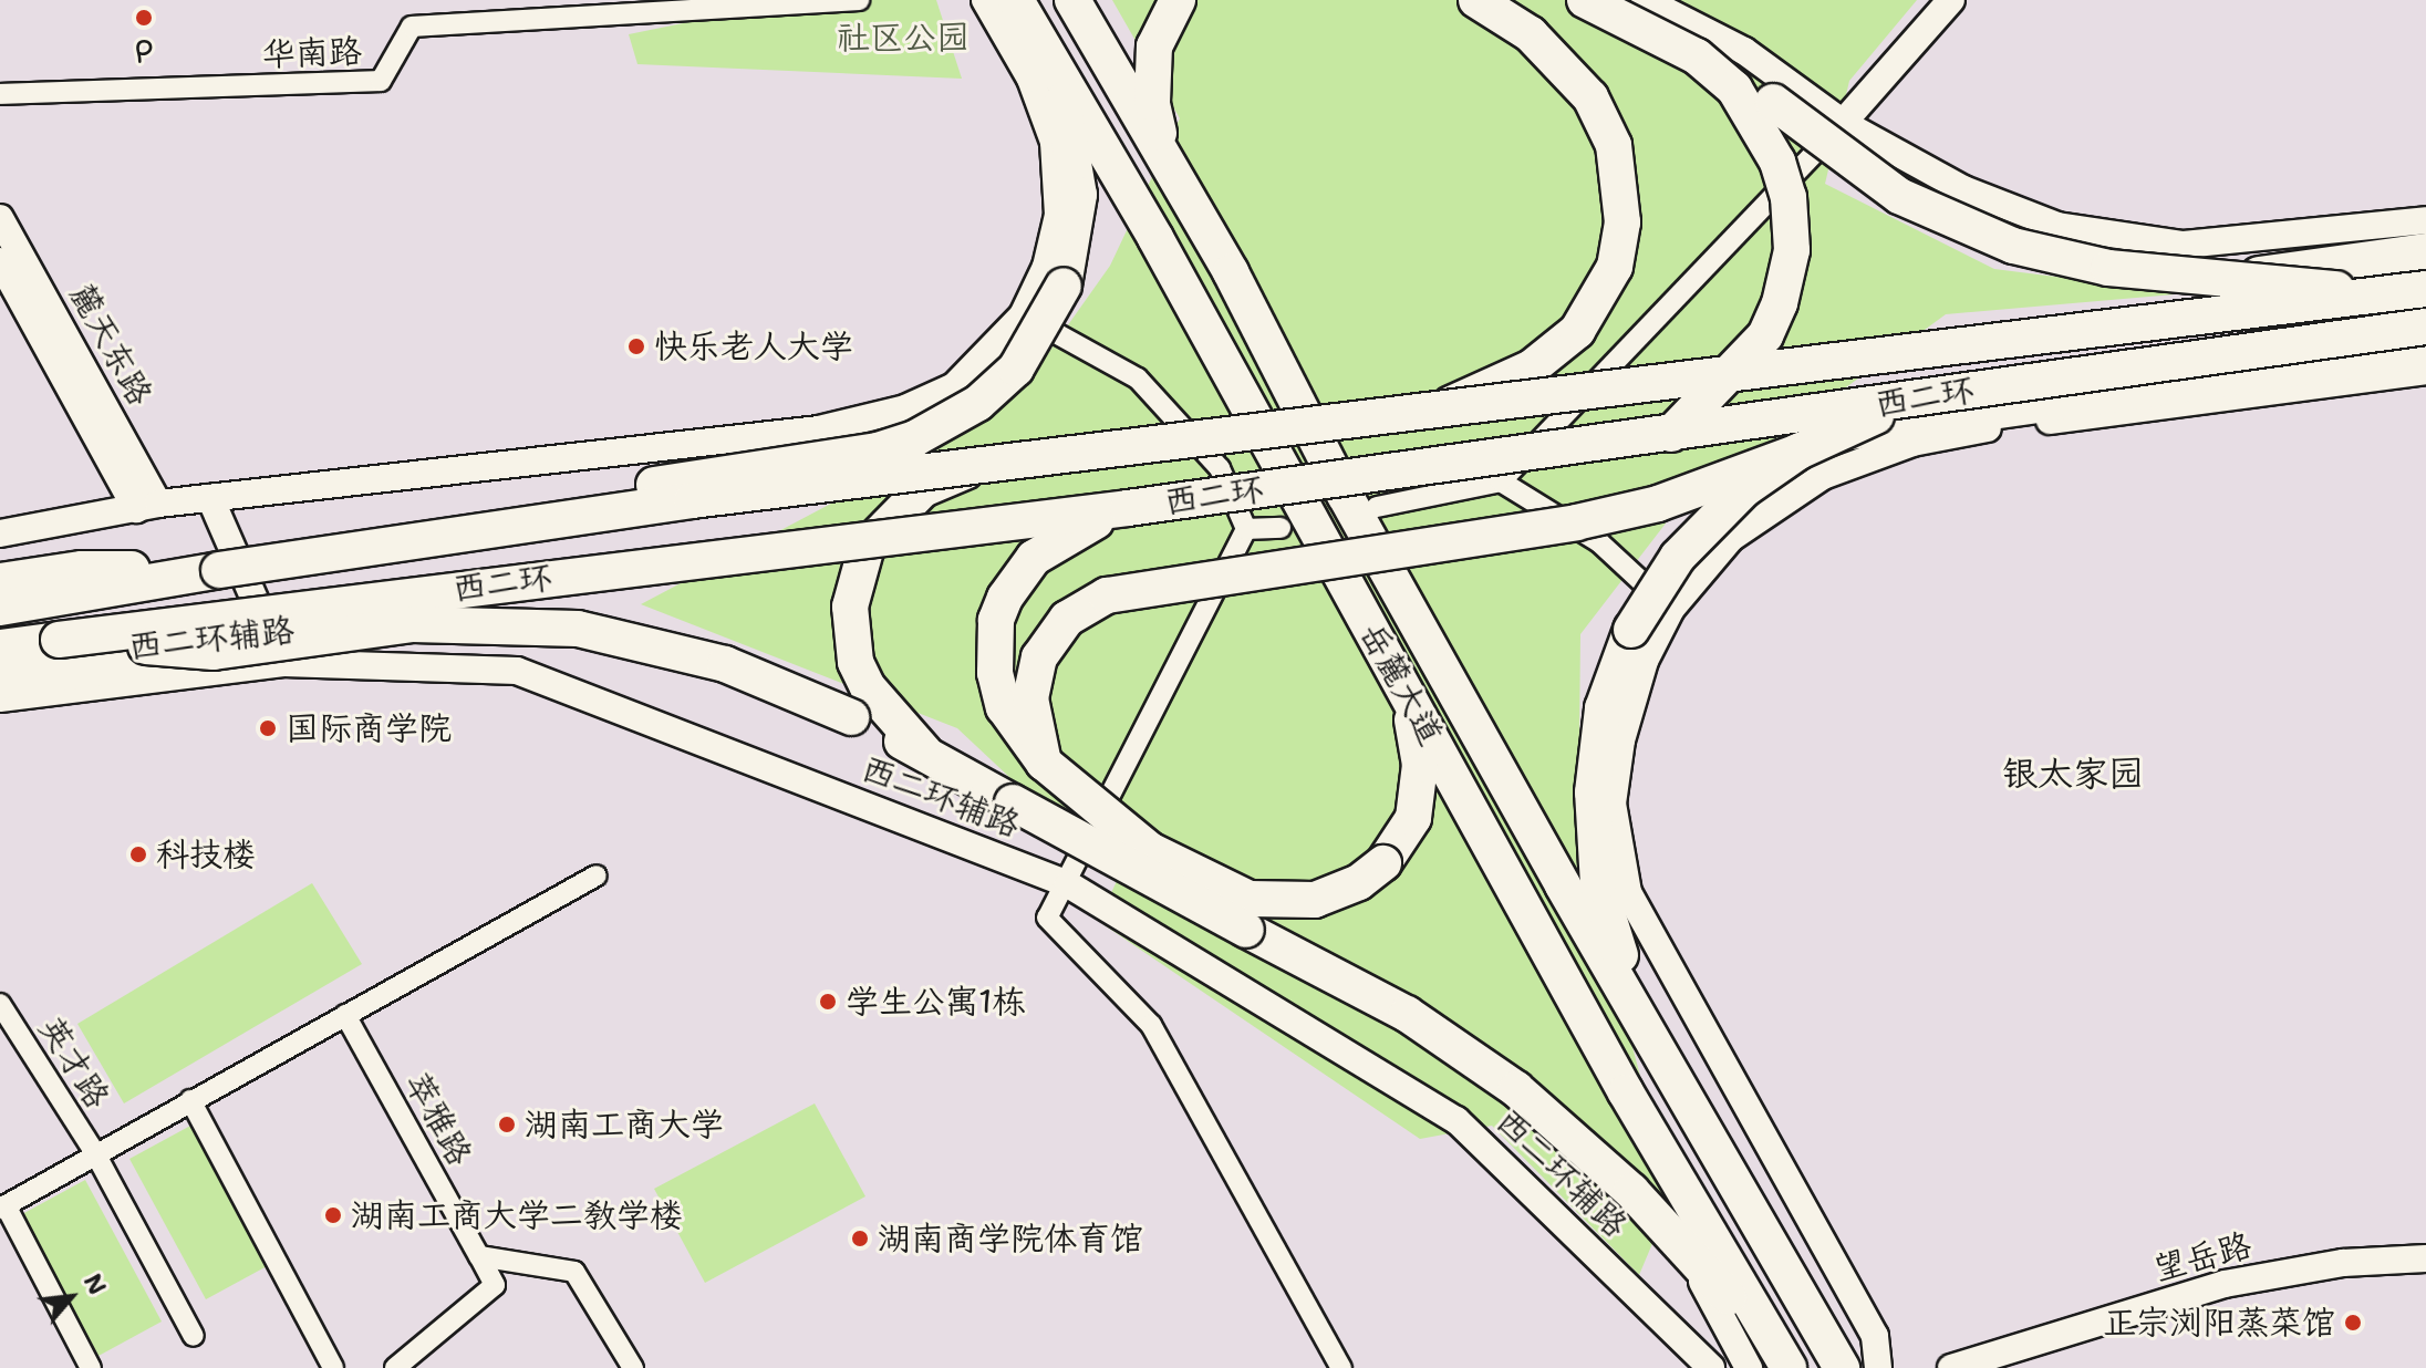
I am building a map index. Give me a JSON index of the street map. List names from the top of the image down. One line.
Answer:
{"streets":{"highway":["西二环","岳麓大道"],"street":["华南路","麓天东路","西二环辅路","英才路","萃雅路","望岳路"]},"districts":["银太家园"],"parks":["社区公园"],"places":["P","快乐老人大学","国际商学院","科技楼","学生公寓1栋","湖南工商大学","湖南工商大学二教学楼","湖南商学院体育馆","正宗浏阳蒸菜馆"],"north":"top right"}
